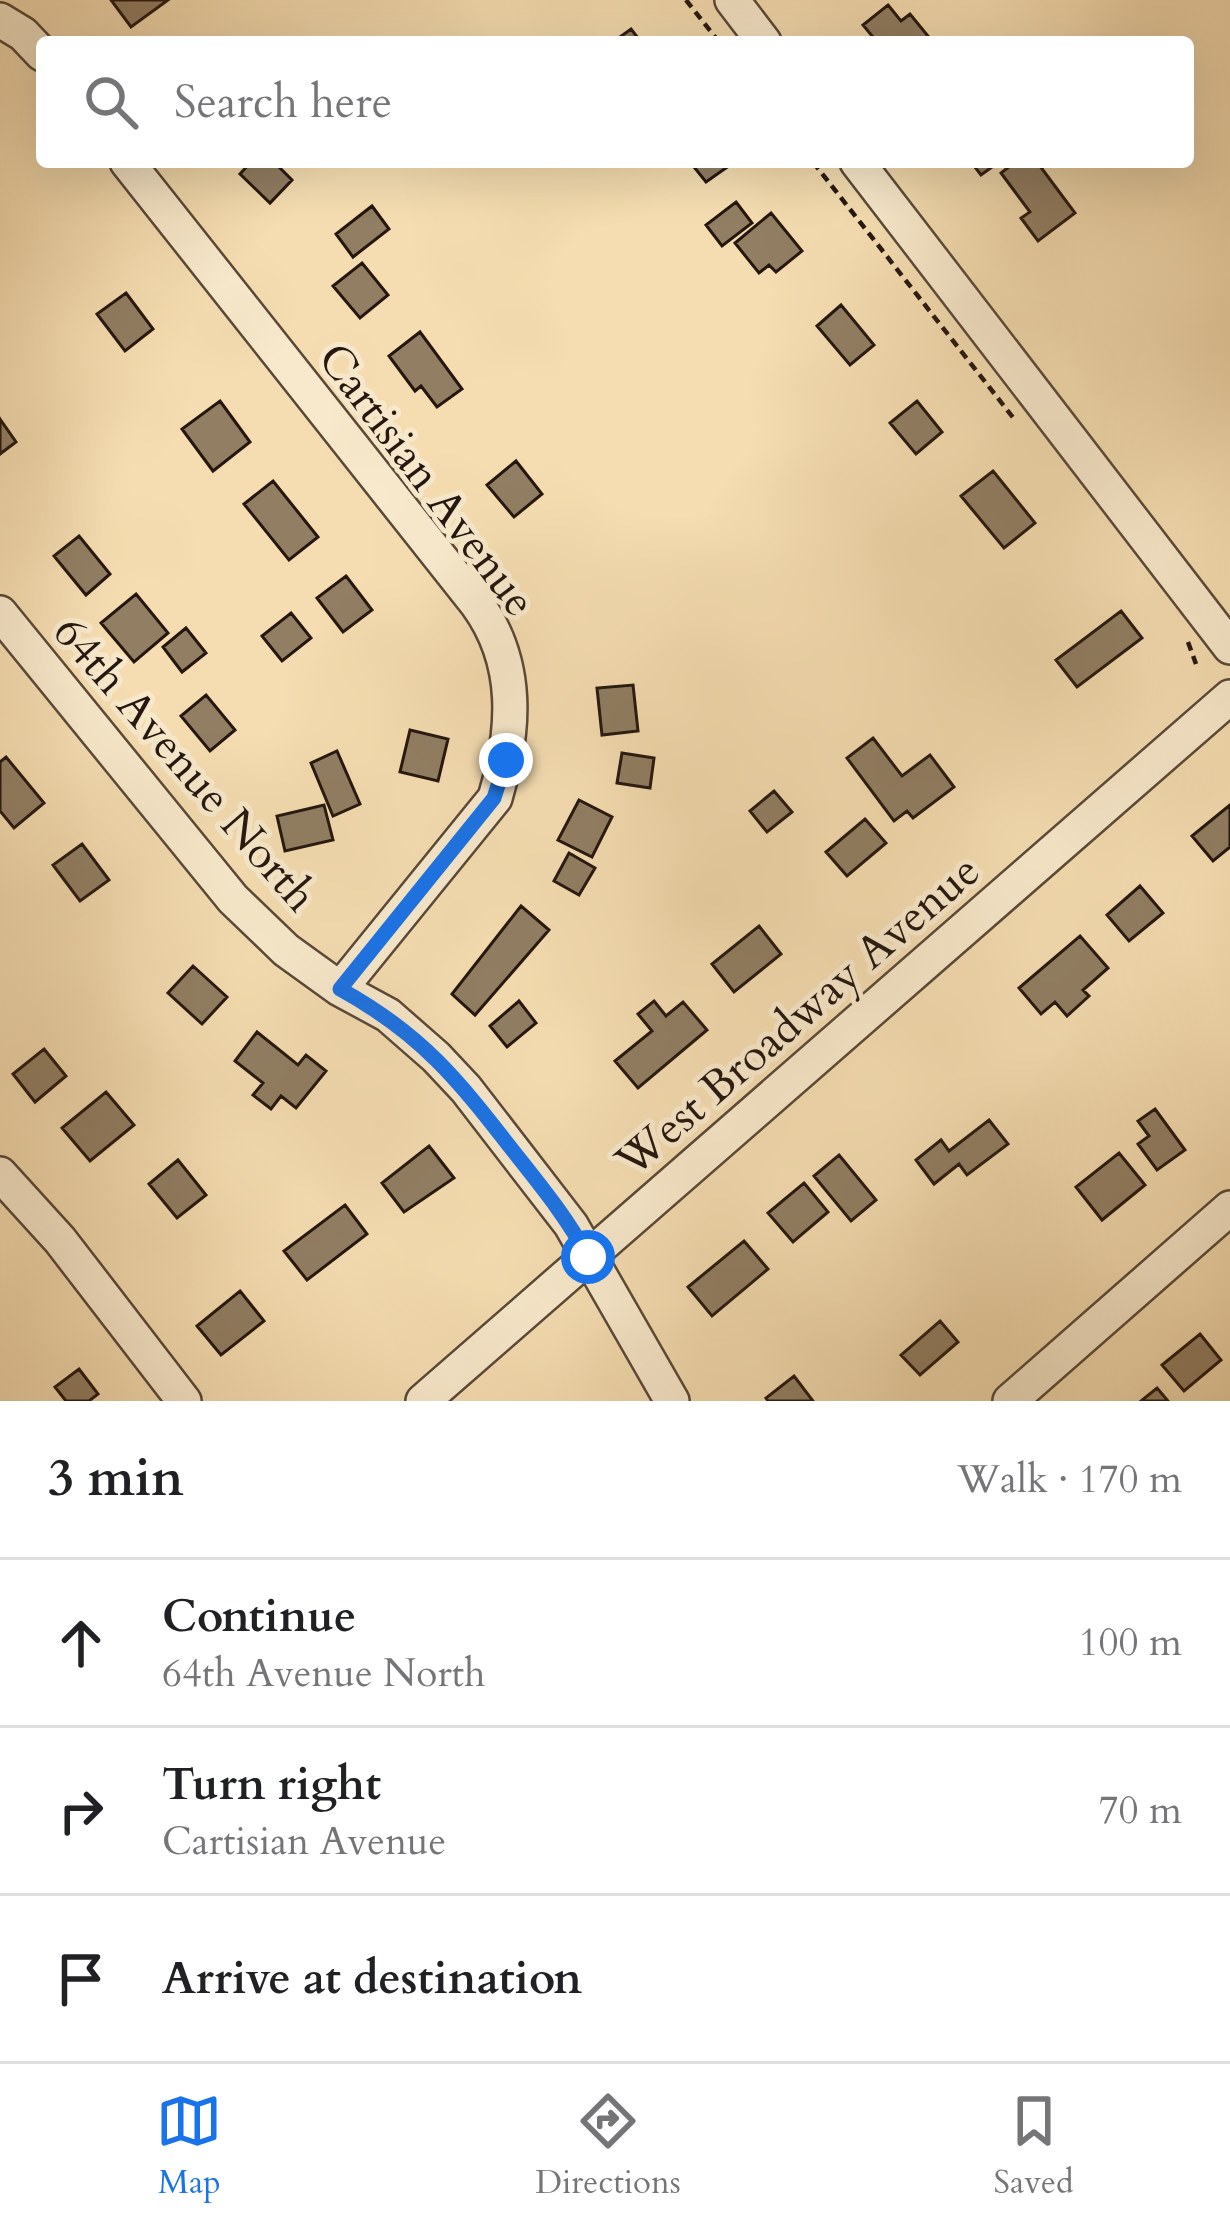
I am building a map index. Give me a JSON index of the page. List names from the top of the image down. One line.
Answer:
{"streets":{"street":["Cartisian Avenue","64th Avenue North","West Broadway Avenue"]},"crossings":[["Cartisian Avenue","64th Avenue North"],["64th Avenue North","West Broadway Avenue"]],"page":{"search":"Search here","heading":["3 min","Walk · 170 m"],"list":[["Continue","64th Avenue North","100 m"],["Turn right","Cartisian Avenue","70 m"],"Arrive at destination"],"nav":["Map","Directions","Saved"]}}
